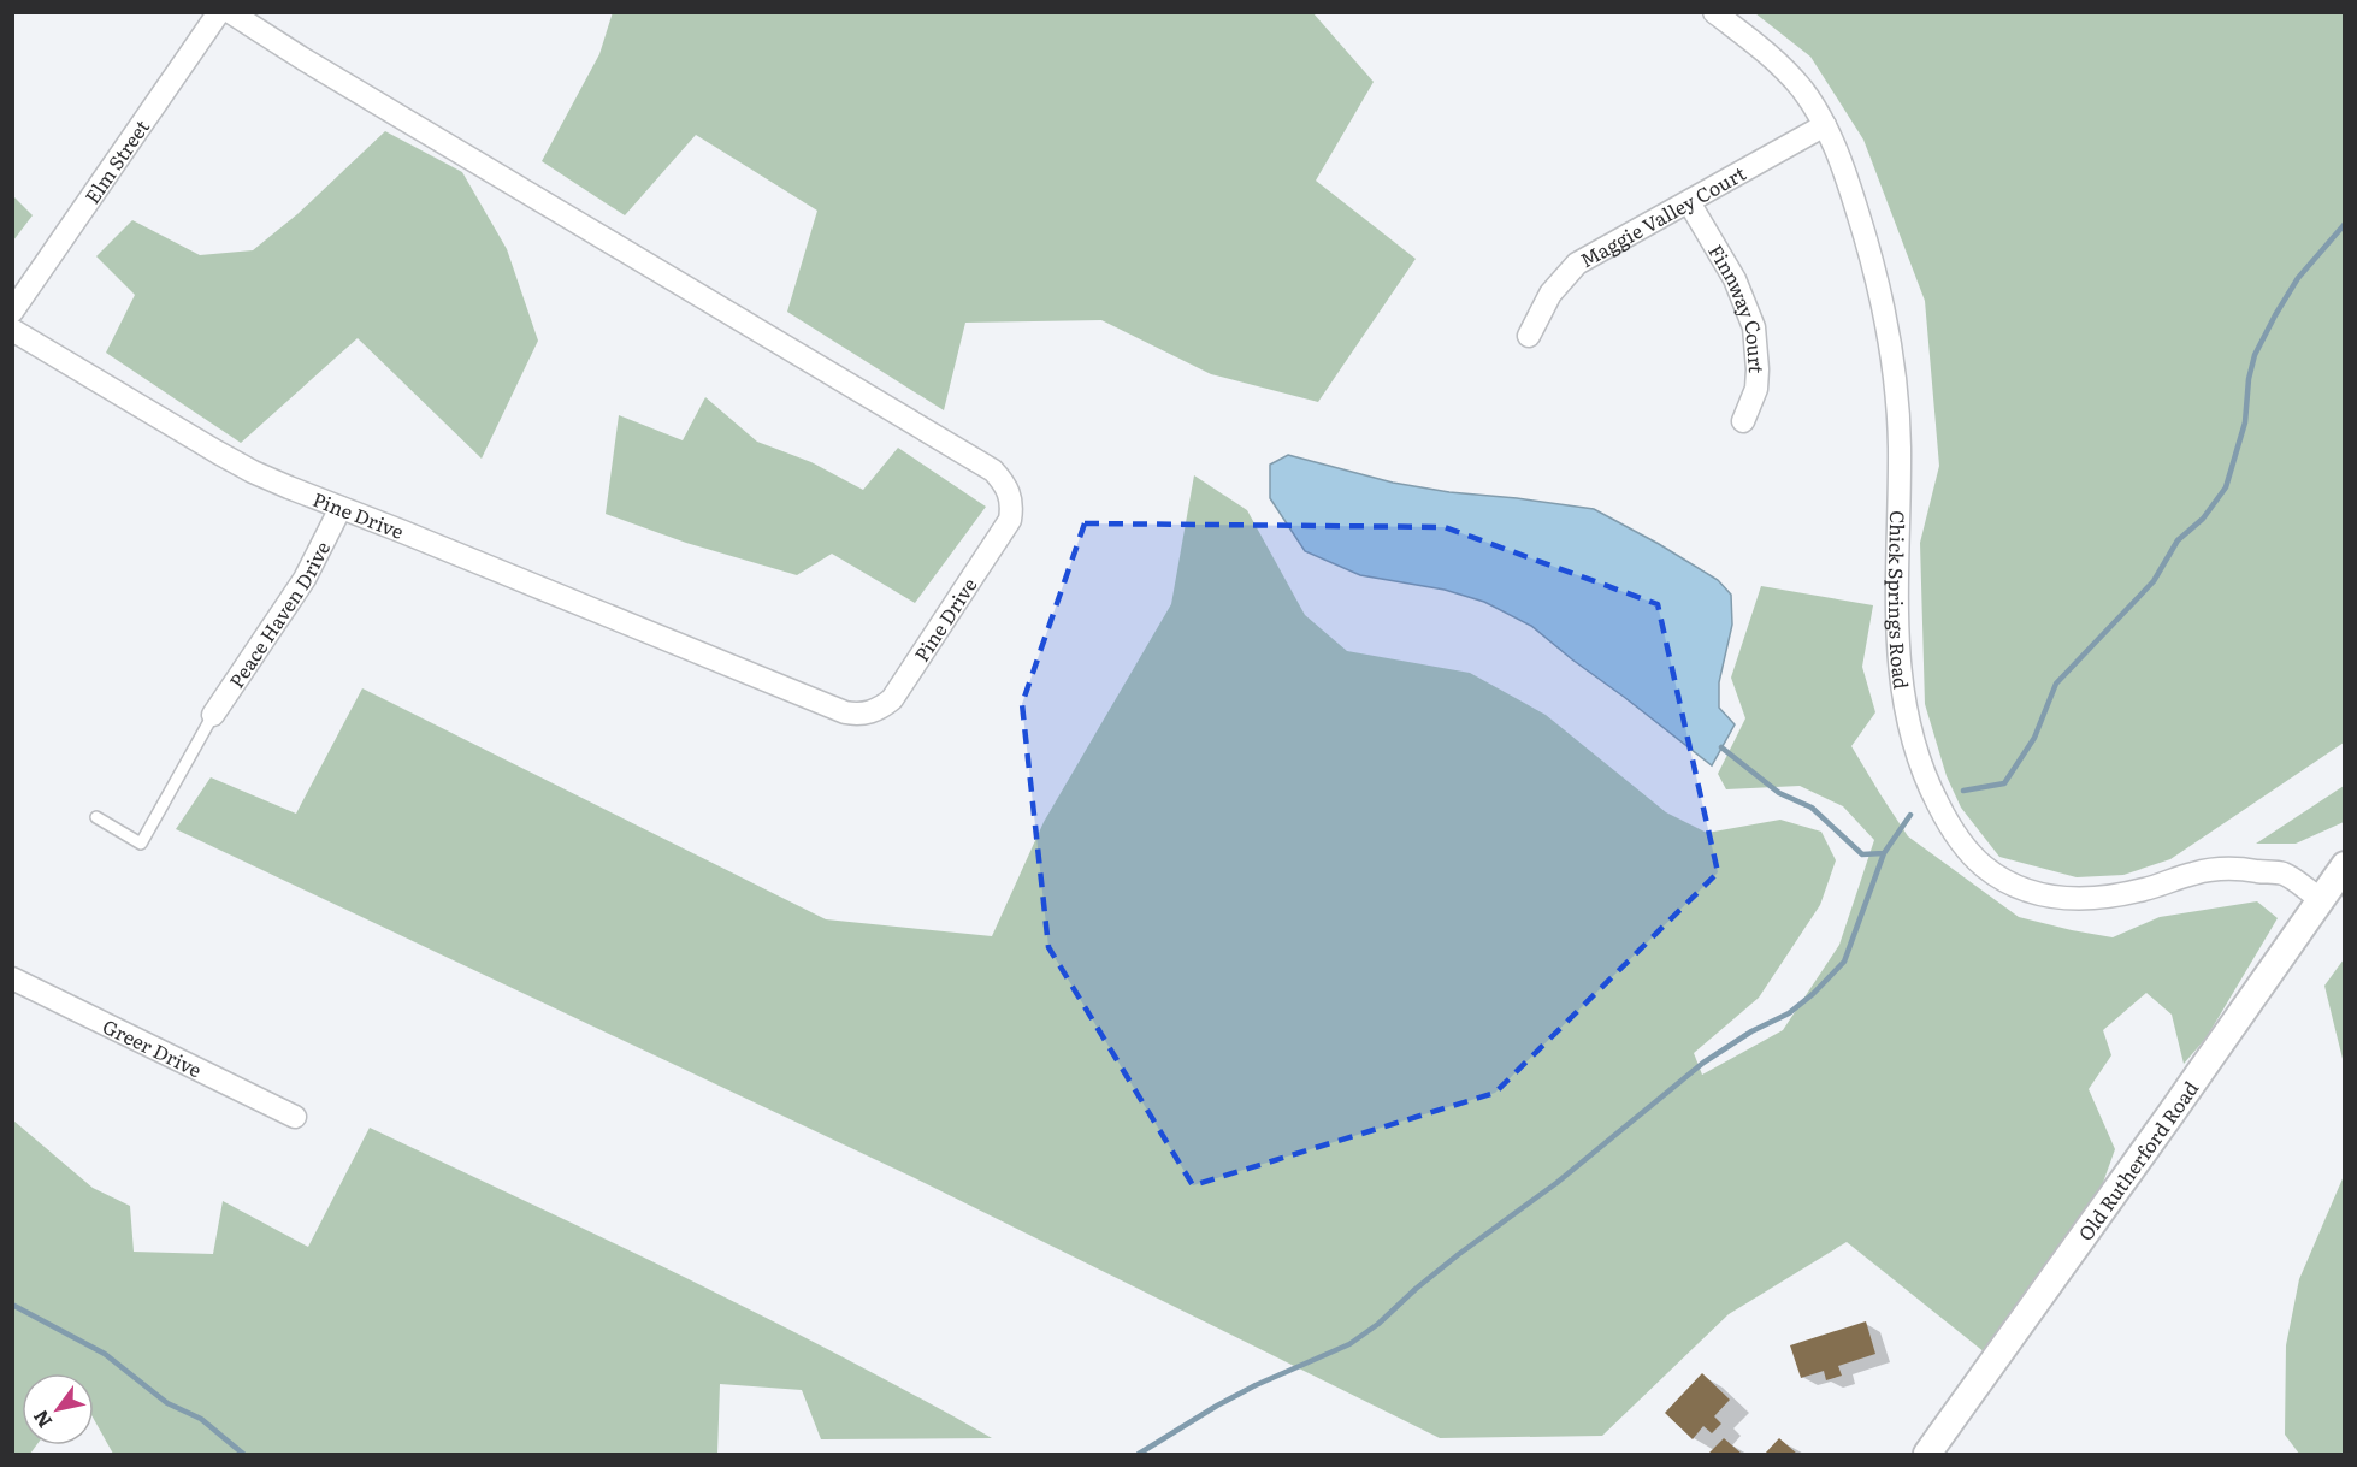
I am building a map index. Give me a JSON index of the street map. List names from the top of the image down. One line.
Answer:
{"streets":{"street":["Elm Street","Maggie Valley Court","Finnway Court","Pine Drive","Chick Springs Road","Peace Haven Drive","Greer Drive","Old Rutherford Road"]},"crossings":[["Maggie Valley Court","Finnway Court"],["Maggie Valley Court","Chick Springs Road"],["Pine Drive","Peace Haven Drive"],["Chick Springs Road","Old Rutherford Road"]],"north":"bottom left"}
